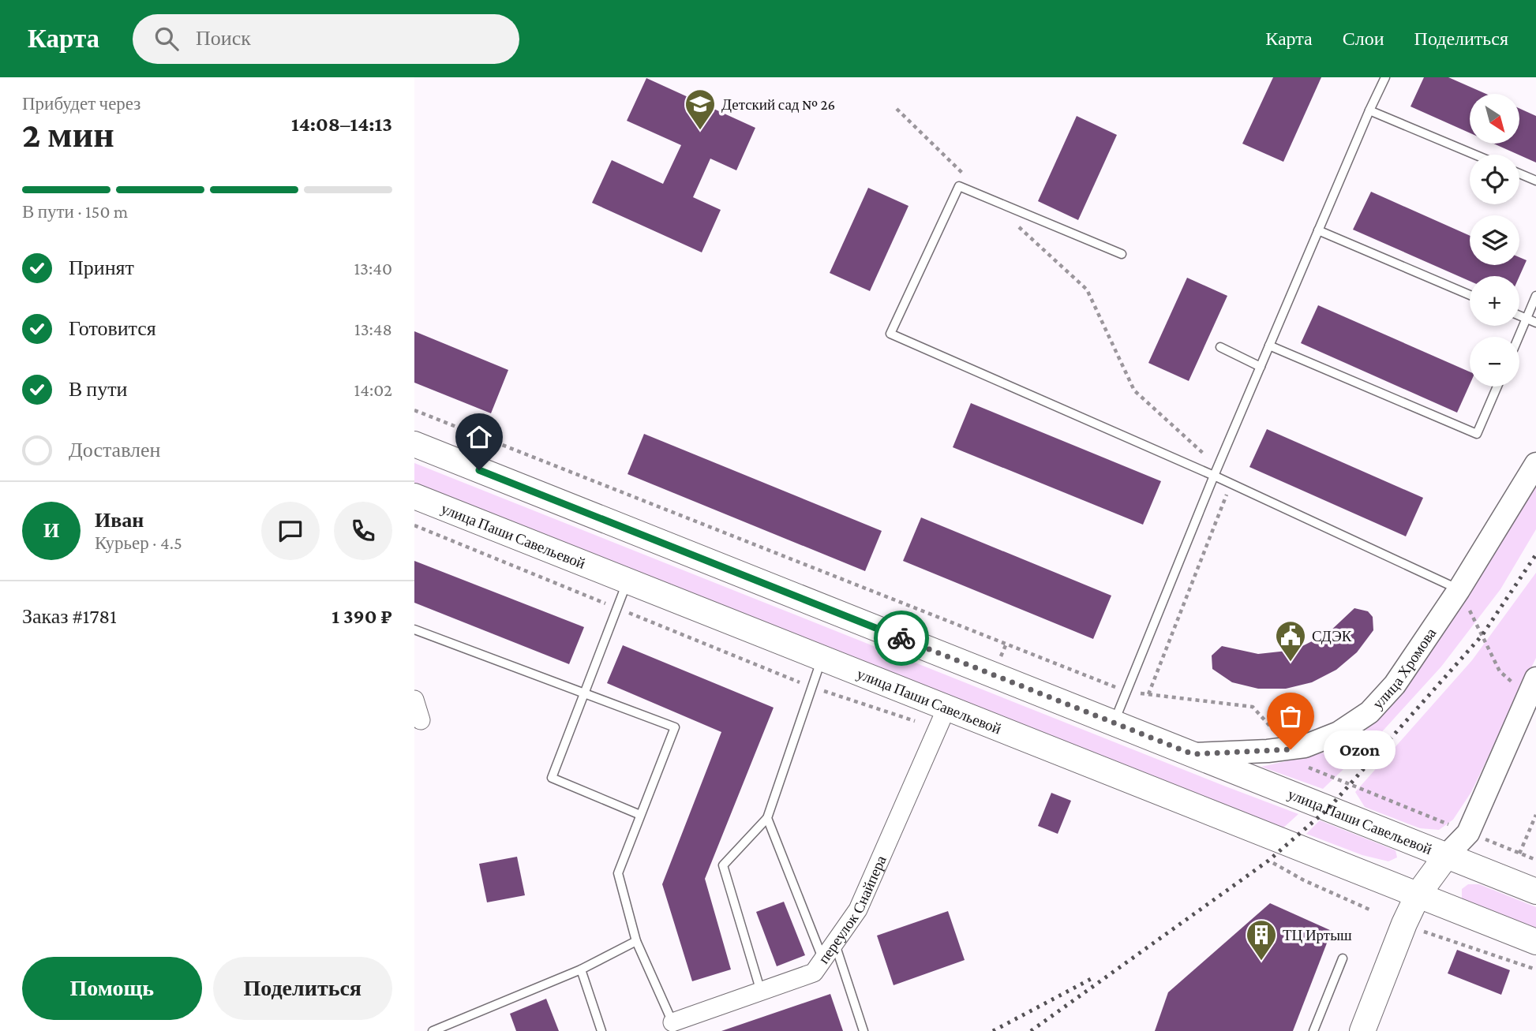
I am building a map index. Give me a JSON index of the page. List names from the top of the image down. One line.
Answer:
{"streets":{"main road":["улица Паши Савельевой"],"street":["улица Хромова","переулок Снайпера"]},"crossings":[["улица Паши Савельевой","улица Хромова"],["улица Паши Савельевой","переулок Снайпера"]],"places":{"school or university":["Детский сад № 26"],"public building":["СДЭК"],"other":["Ozon"],"building":["ТЦ Иртыш"]},"north":"bottom right","page":{"header":"Карта","search":"Поиск","nav":["Карта","Слои","Поделиться"],"heading":["2 мин","Прибудет через","14:08–14:13"],"panel":["Иван","Курьер · 4.5","Заказ #1781","1 390 ₽"],"map_buttons":["+","−"],"bar":"В пути · 150 m","list":[["Принят","13:40"],["Готовится","13:48"],["В пути","14:02"],"Доставлен"],"round":"И","bubble":"Ozon","buttons":["Помощь","Поделиться"]}}
